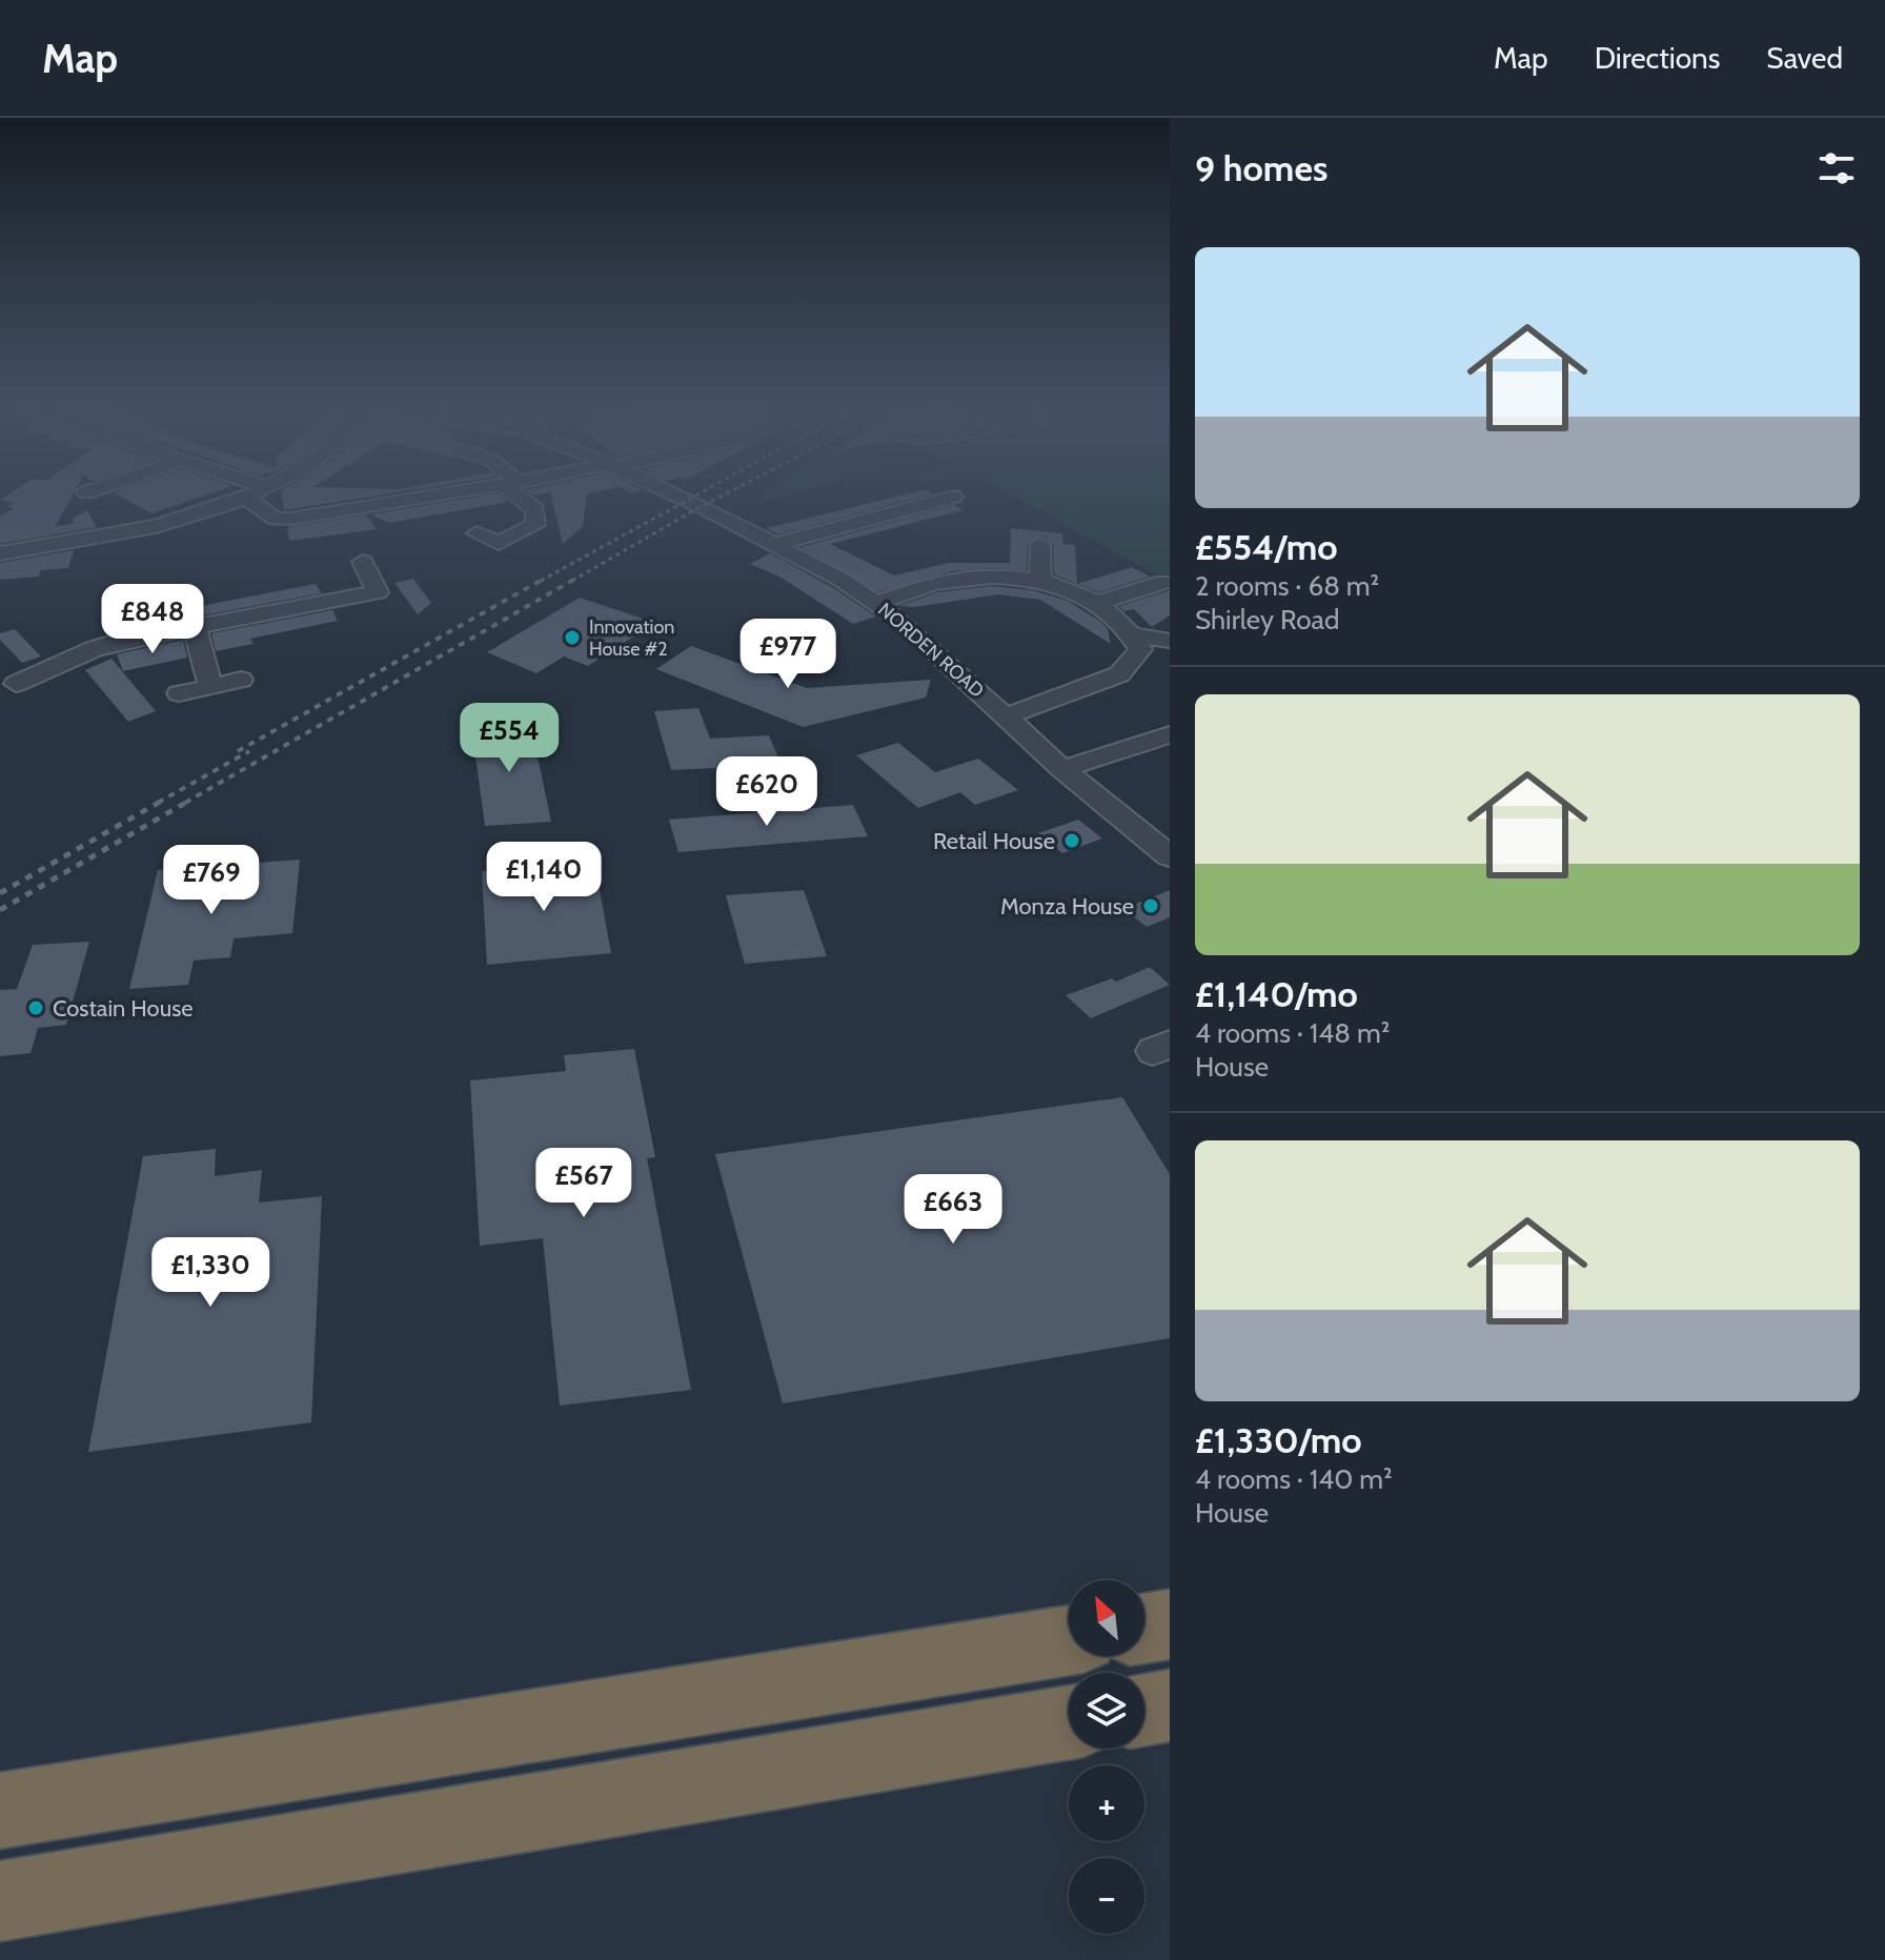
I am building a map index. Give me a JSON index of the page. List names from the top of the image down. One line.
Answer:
{"streets":{"street":["NORDEN ROAD"]},"places":["Innovation House #2","Retail House","Monza House","Costain House"],"north":"top left","page":{"header":"Map","nav":["Map","Directions","Saved"],"heading":"9 homes","list":[{"name":"£554/mo","note":"2 rooms · 68 m² · Shirley Road"},{"name":"£1,140/mo","note":"4 rooms · 148 m² · House"},{"name":"£1,330/mo","note":"4 rooms · 140 m² · House"}],"price":["£848","£977","£554","£620","£1,140","£769","£567","£663","£1,330"],"map_buttons":["+","−"]}}
